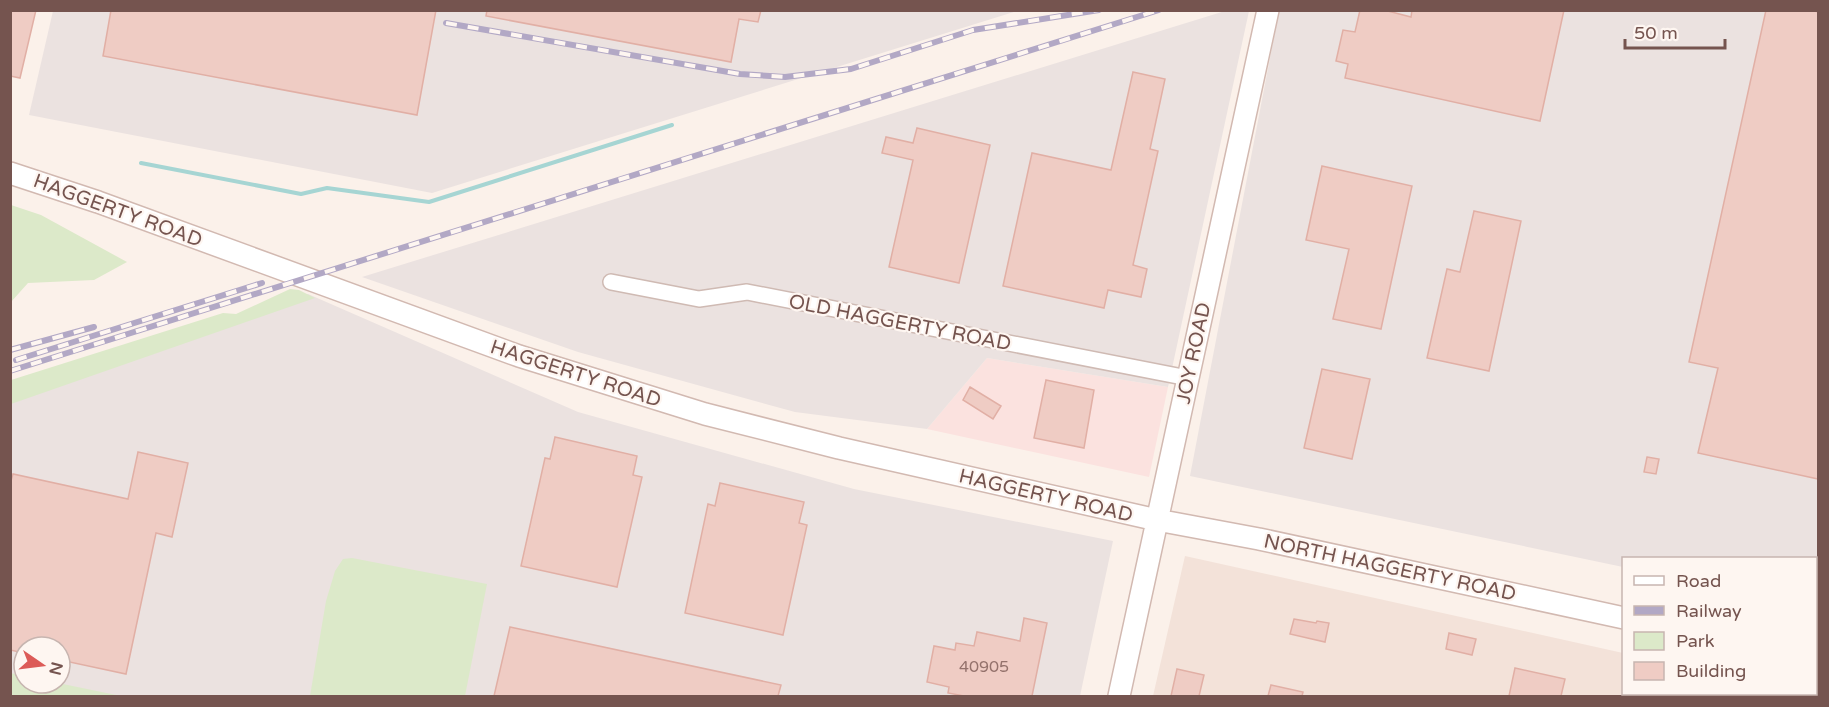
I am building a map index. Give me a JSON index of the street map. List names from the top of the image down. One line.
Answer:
{"streets":{"main road":["HAGGERTY ROAD","JOY ROAD","NORTH HAGGERTY ROAD"],"street":["OLD HAGGERTY ROAD"]},"crossings":[["HAGGERTY ROAD","JOY ROAD"],["HAGGERTY ROAD","NORTH HAGGERTY ROAD"],["OLD HAGGERTY ROAD","JOY ROAD"],["JOY ROAD","NORTH HAGGERTY ROAD"]],"house_numbers":["40905"],"legend":["Road","Railway","Park","Building"],"scale_bar":"50 m","north":"right"}
